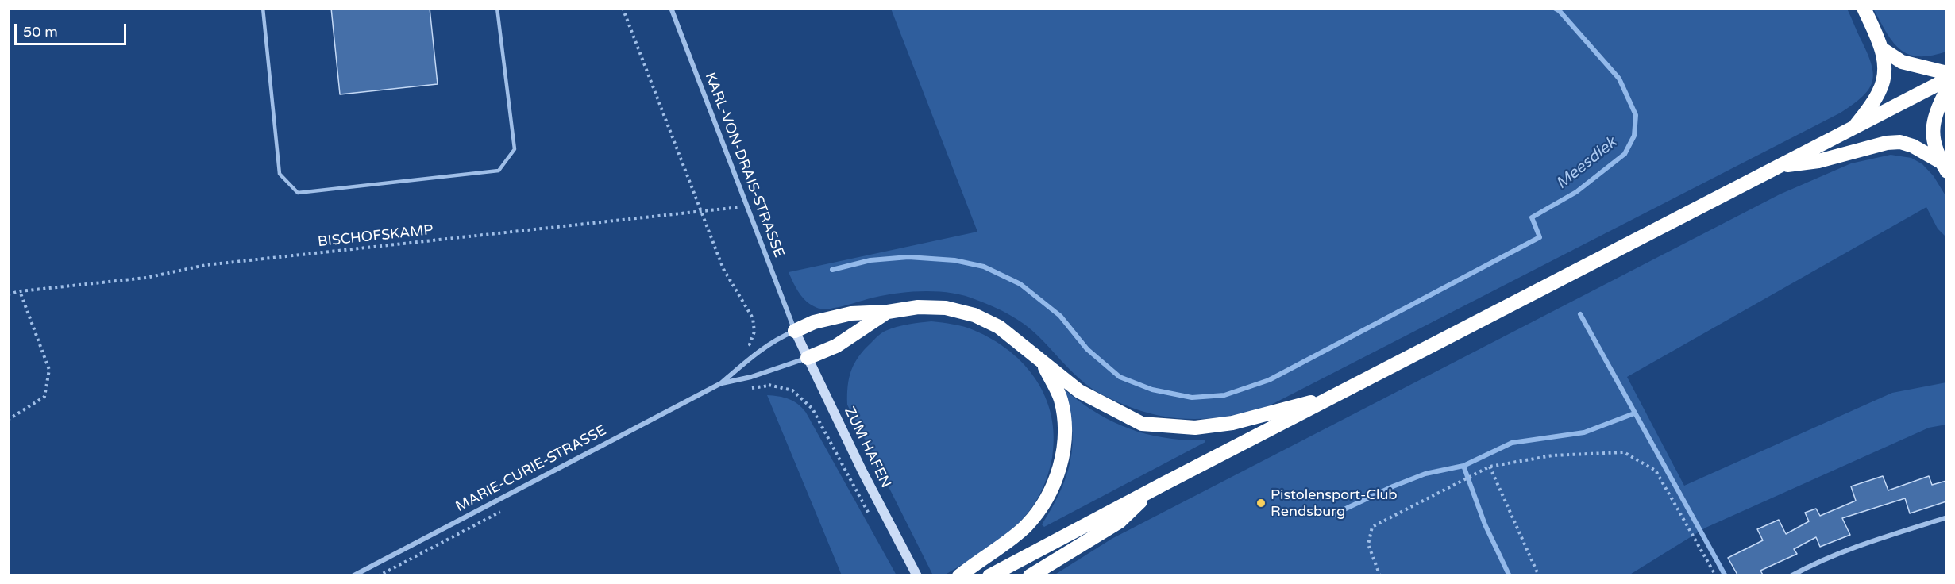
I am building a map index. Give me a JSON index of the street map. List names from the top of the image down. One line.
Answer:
{"streets":{"main road":["ZUM HAFEN"],"street":["KARL-VON-DRAIS-STRASSE","MARIE-CURIE-STRASSE"],"path":["BISCHOFSKAMP"]},"crossings":[["KARL-VON-DRAIS-STRASSE","BISCHOFSKAMP"],["KARL-VON-DRAIS-STRASSE","ZUM HAFEN"],["KARL-VON-DRAIS-STRASSE","MARIE-CURIE-STRASSE"],["ZUM HAFEN","MARIE-CURIE-STRASSE"]],"water":["Meesdiek"],"places":["Pistolensport-Club Rendsburg"],"scale_bar":"50 m"}
